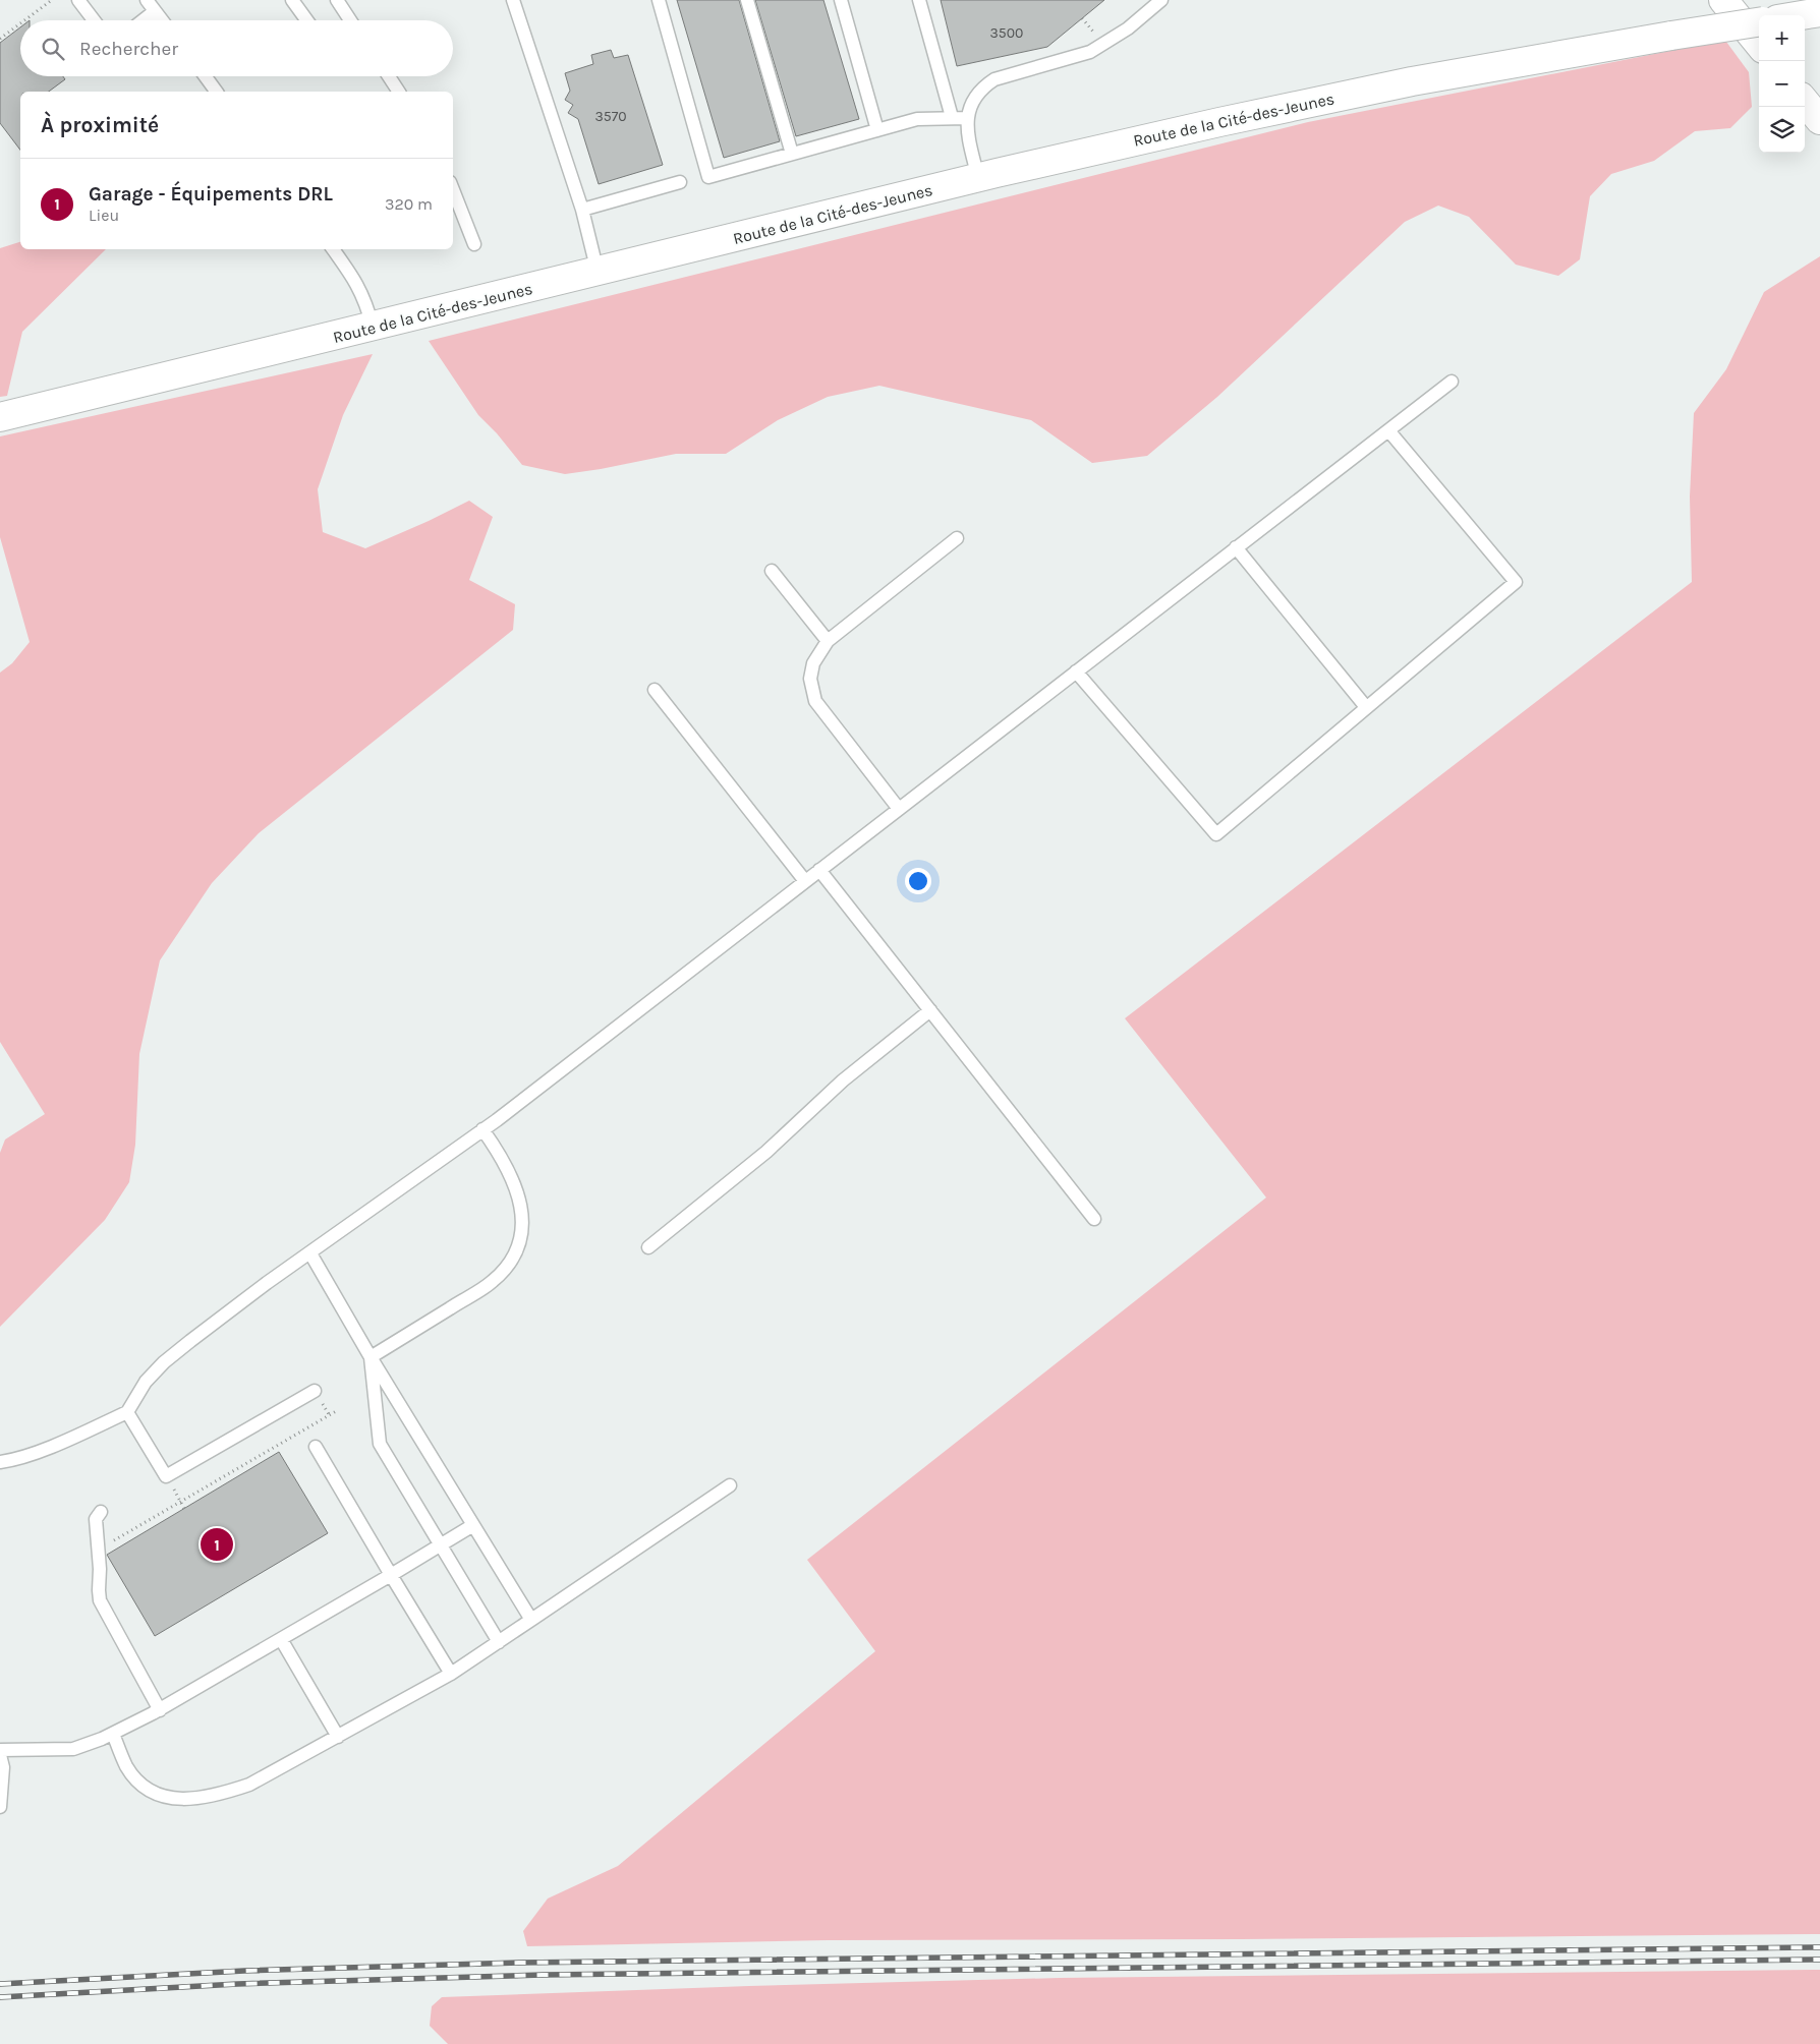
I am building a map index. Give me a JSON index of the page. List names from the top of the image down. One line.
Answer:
{"streets":{"main road":["Route de la Cité-des-Jeunes"]},"house_numbers":["3500","3570"],"page":{"map_buttons":["+","−"],"search":"Rechercher","heading":"À proximité","list":[{"mark":"1","name":"Garage - Équipements DRL","note":"Lieu","value":"320 m"}],"pins":"1"}}
